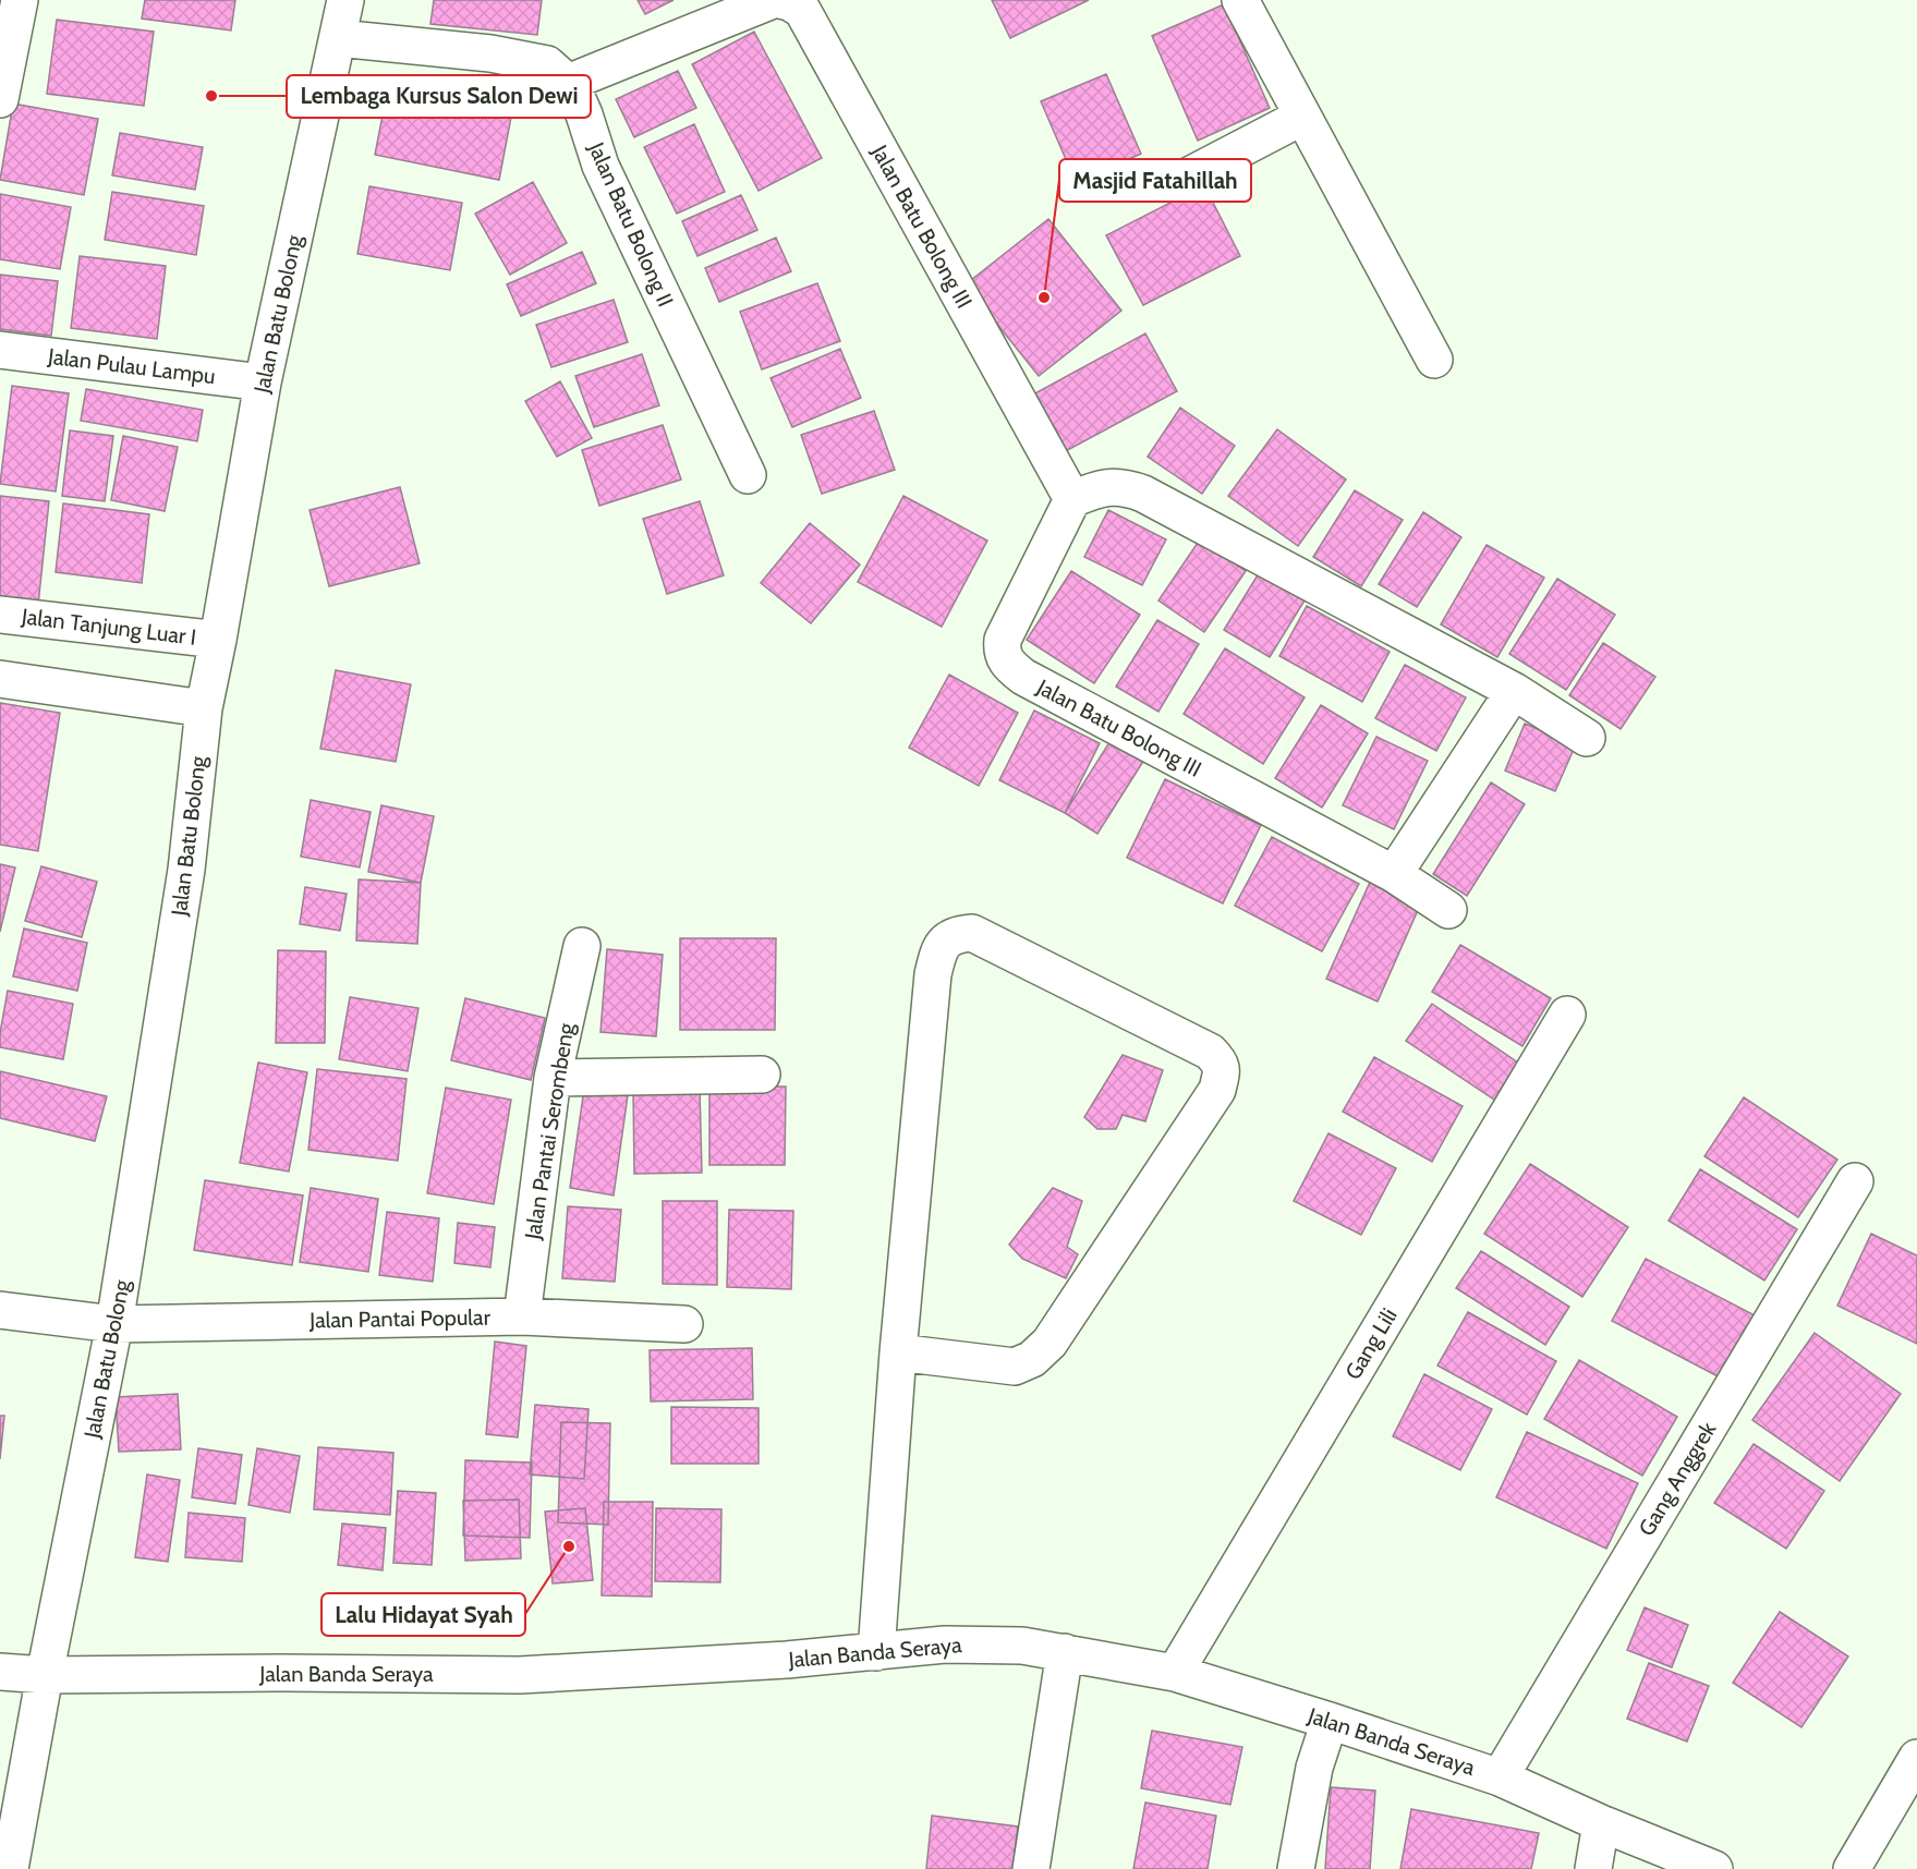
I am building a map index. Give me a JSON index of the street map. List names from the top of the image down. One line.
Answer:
{"streets":{"street":["Jalan Batu Bolong II","Jalan Batu Bolong III","Jalan Batu Bolong","Jalan Pulau Lampu","Jalan Tanjung Luar I","Jalan Pantai Serombeng","Jalan Pantai Popular","Gang Lili","Gang Anggrek","Jalan Banda Seraya"]},"crossings":[["Jalan Batu Bolong II","Jalan Batu Bolong"],["Jalan Batu Bolong","Jalan Pulau Lampu"],["Jalan Batu Bolong","Jalan Tanjung Luar I"],["Jalan Batu Bolong","Jalan Pantai Popular"],["Jalan Batu Bolong","Jalan Banda Seraya"],["Jalan Pantai Serombeng","Jalan Pantai Popular"],["Gang Lili","Jalan Banda Seraya"],["Gang Anggrek","Jalan Banda Seraya"]],"places":["Lembaga Kursus Salon Dewi","Masjid Fatahillah","Lalu Hidayat Syah"]}
